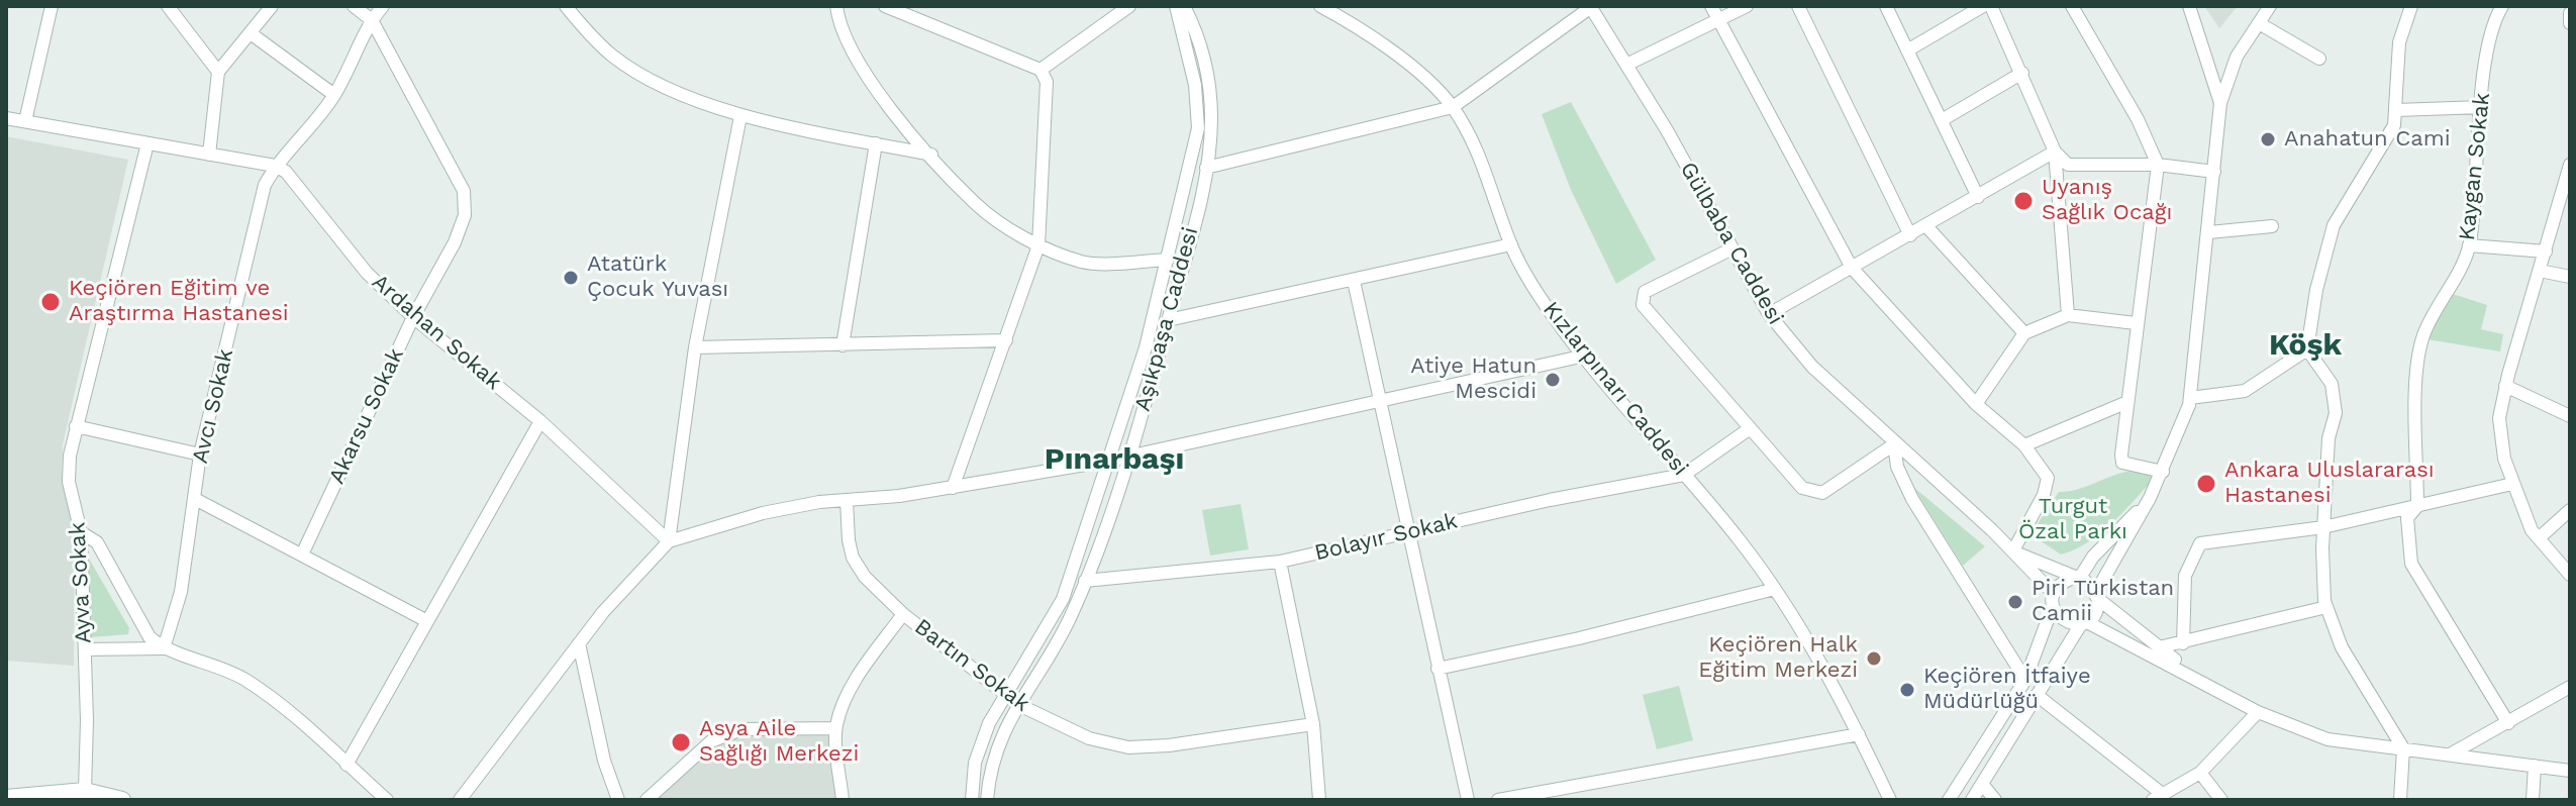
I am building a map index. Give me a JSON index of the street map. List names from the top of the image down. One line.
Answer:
{"streets":{"street":["Kaygan Sokak","Gülbaba Caddesi","Aşıkpaşa Caddesi","Ardahan Sokak","Kızlarpınarı Caddesi","Avcı Sokak","Akarsu Sokak","Bolayır Sokak","Ayva Sokak","Bartın Sokak"]},"crossings":[["Aşıkpaşa Caddesi","Bolayır Sokak"],["Aşıkpaşa Caddesi","Bartın Sokak"],["Ardahan Sokak","Avcı Sokak"],["Ardahan Sokak","Akarsu Sokak"],["Kızlarpınarı Caddesi","Bolayır Sokak"],["Avcı Sokak","Akarsu Sokak"]],"districts":["Köşk","Pınarbaşı"],"parks":["Turgut Özal Parkı"],"places":["Anahatun Cami","Uyanış Sağlık Ocağı","Atatürk Çocuk Yuvası","Keçiören Eğitim ve Araştırma Hastanesi","Atiye Hatun Mescidi","Ankara Uluslararası Hastanesi","Piri Türkistan Camii","Keçiören Halk Eğitim Merkezi","Keçiören İtfaiye Müdürlüğü","Asya Aile Sağlığı Merkezi"]}
